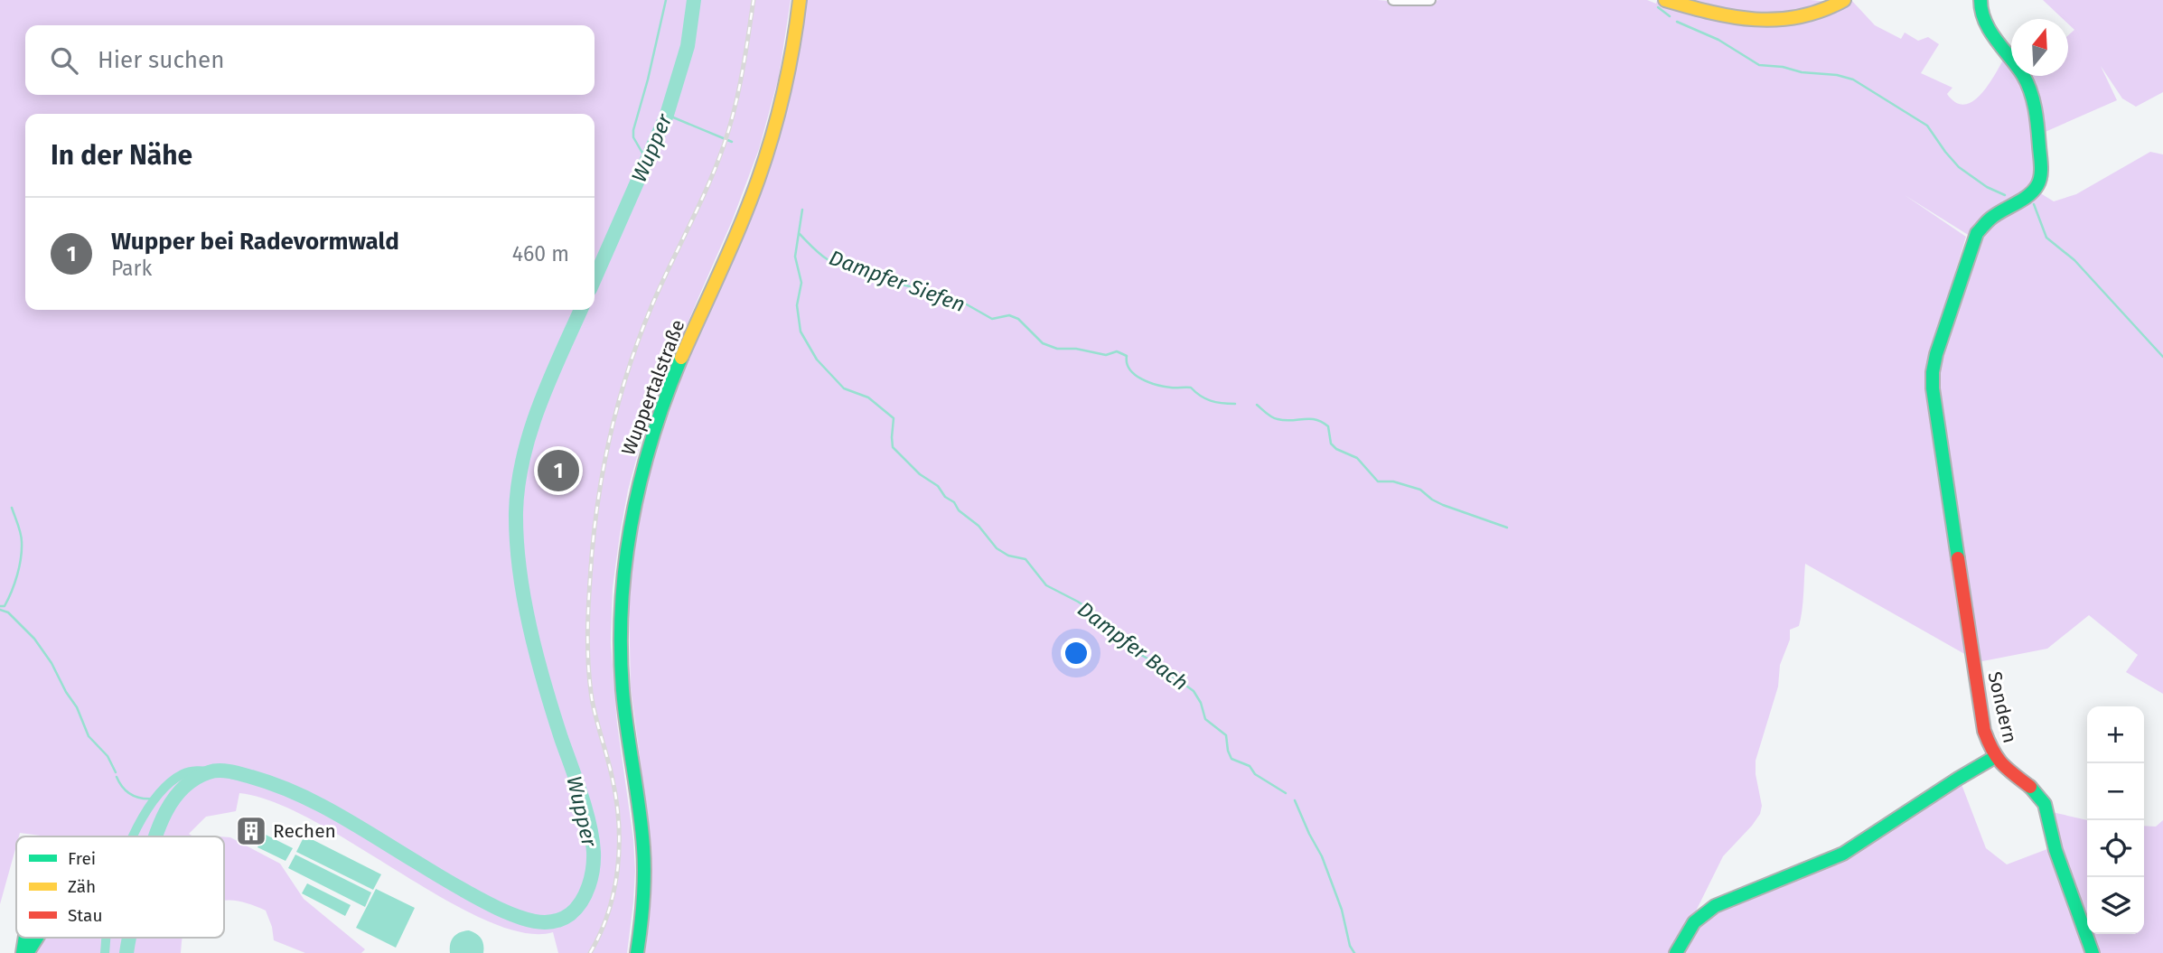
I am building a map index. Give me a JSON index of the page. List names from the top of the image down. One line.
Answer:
{"streets":{"street":["Wuppertalstraße","Sondern"]},"water":["Wupper","Dampfer Siefen","Dampfer Bach"],"places":{"building":["Rechen"]},"legend":["Frei","Zäh","Stau"],"north":"top","page":{"search":"Hier suchen","heading":"In der Nähe","list":[{"mark":"1","name":"Wupper bei Radevormwald","note":"Park","value":"460 m"}],"pins":"1","map_buttons":["+","−"]}}
